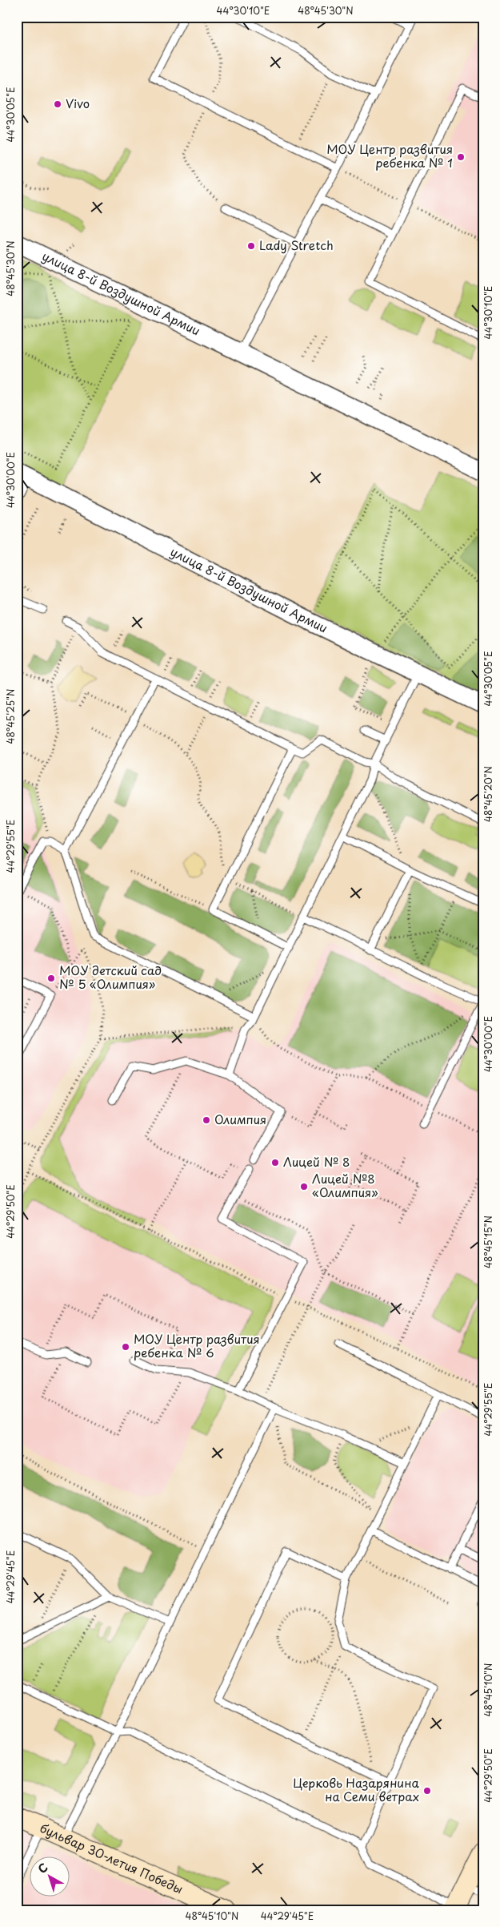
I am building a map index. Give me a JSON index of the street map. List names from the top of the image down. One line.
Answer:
{"streets":{"main road":["бульвар 30-летия Победы"],"street":["улица 8-й Воздушной Армии"]},"places":["Vivo","МОУ Центр развития ребенка № 1","Lady Stretch","МОУ детский сад № 5 «Олимпия»","Олимпия","Лицей № 8","Лицей №8 «Олимпия»","МОУ Центр развития ребенка № 6","Церковь Назарянина на Семи ветрах"],"north":"top left","coordinates":["44°30'10\"E","48°45'30\"N","44°30'05\"E","44°30'00\"E","48°45'25\"N","48°45'20\"N","44°29'55\"E","44°29'50\"E","48°45'15\"N","44°29'45\"E","48°45'10\"N"]}
